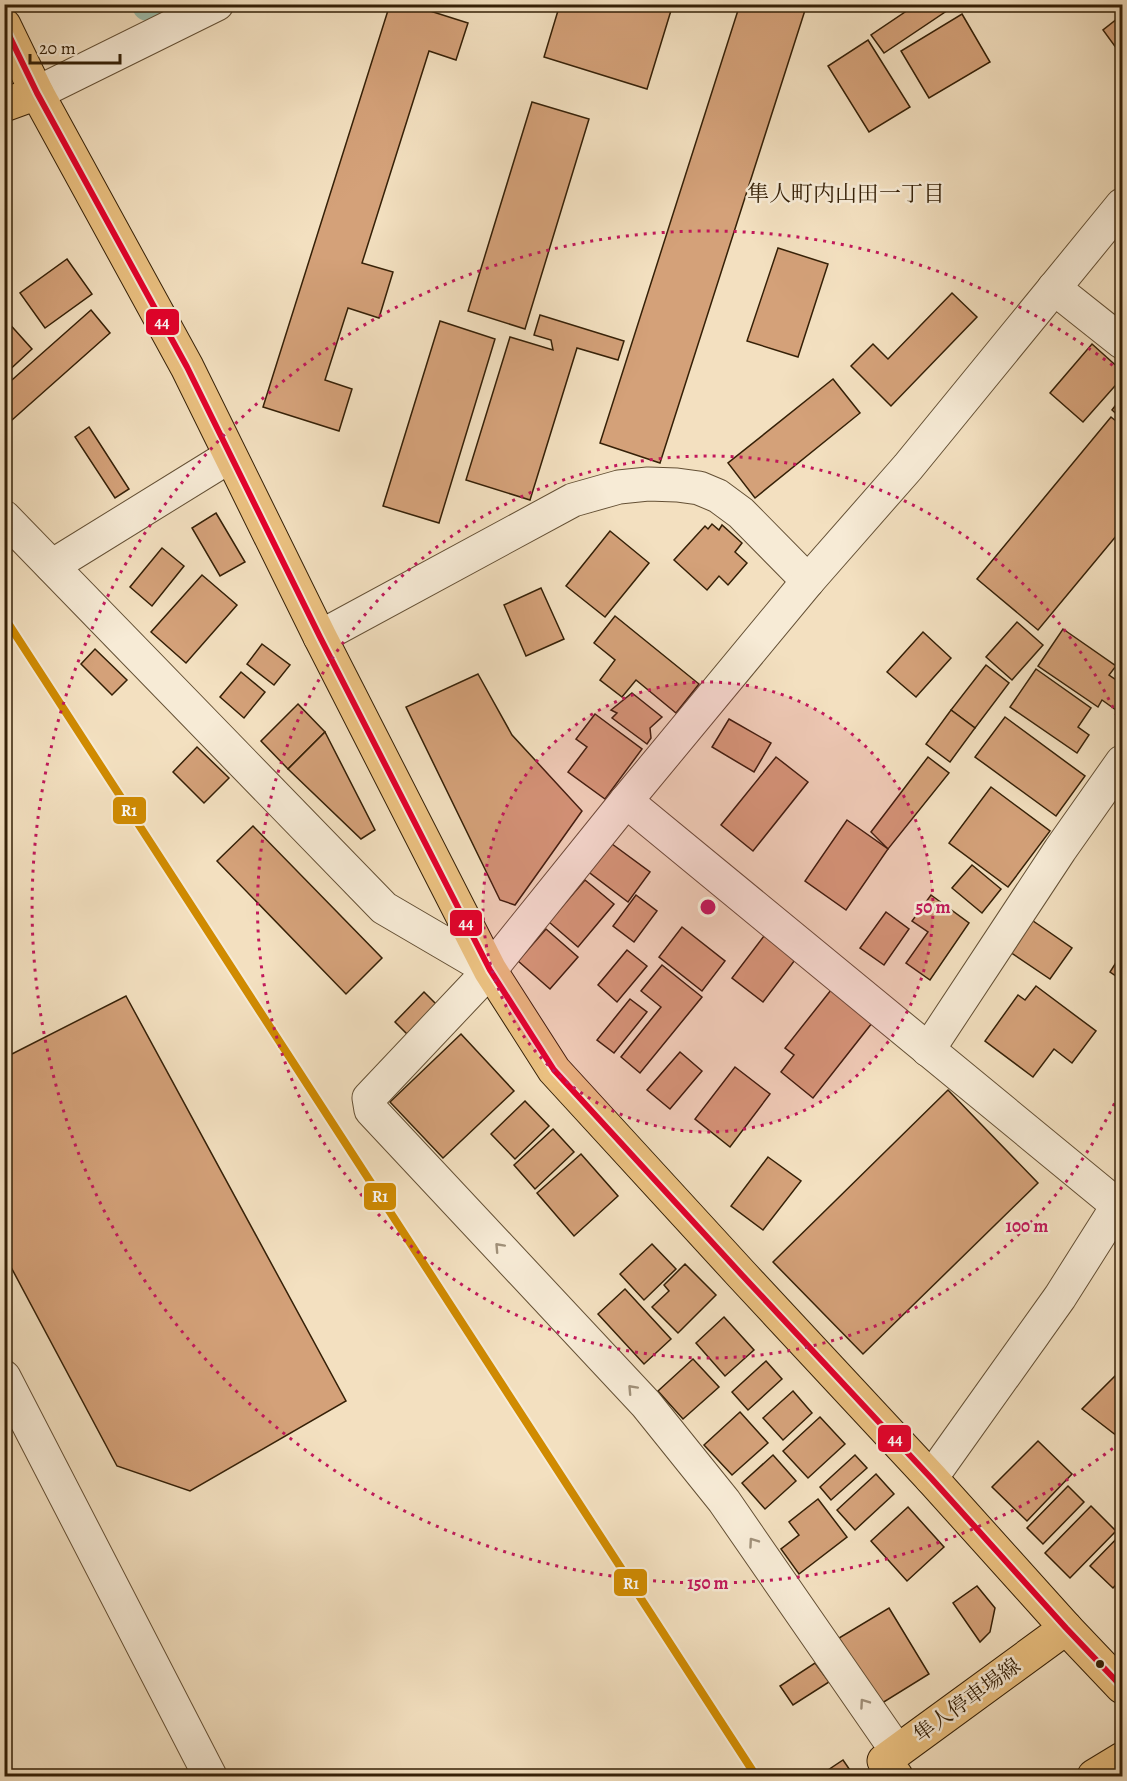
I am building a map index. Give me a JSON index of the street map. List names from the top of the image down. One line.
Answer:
{"streets":{"main road":["隼人停車場線"]},"districts":["隼人町内山田一丁目"],"lines":["transit line 44","transit line R1"],"scale_bar":"20 m","rings":["50 m","100 m","150 m"]}
